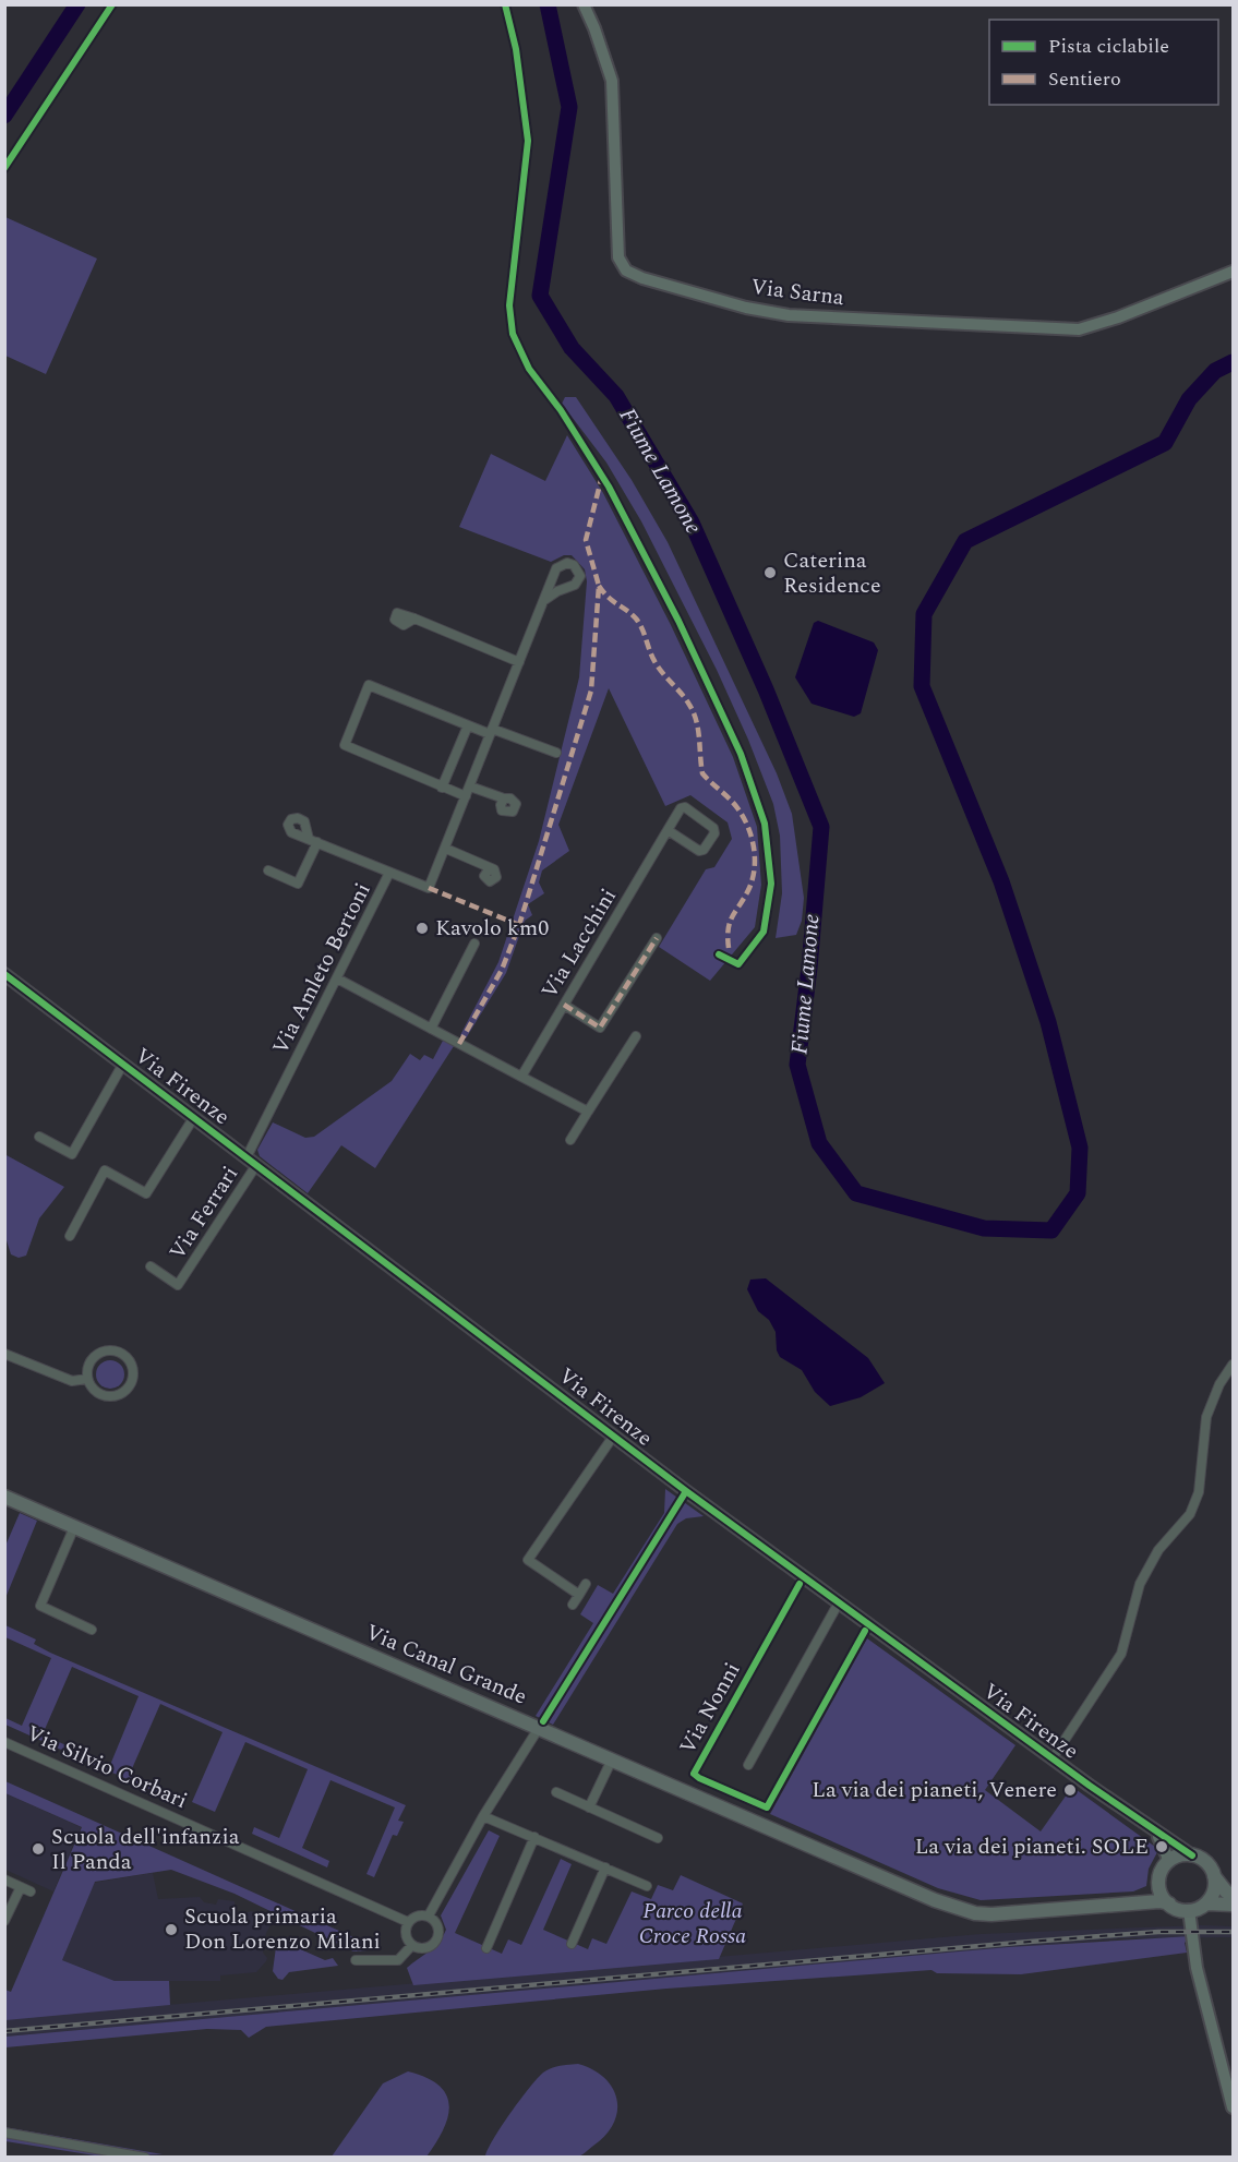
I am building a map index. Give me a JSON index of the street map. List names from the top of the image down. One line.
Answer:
{"streets":{"main road":["Via Canal Grande"],"street":["Via Sarna","Via Lacchini","Via Amleto Bertoni","Via Firenze","Via Ferrari","Via Silvio Corbari"],"cycle path":["Via Nonni"]},"crossings":[["Via Amleto Bertoni","Via Firenze"],["Via Amleto Bertoni","Via Ferrari"],["Via Firenze","Via Ferrari"],["Via Firenze","Via Canal Grande"]],"water":["Fiume Lamone"],"parks":["Parco della Croce Rossa"],"places":["Caterina Residence","Kavolo km0","La via dei pianeti, Venere","La via dei pianeti. SOLE","Scuola dell'infanzia Il Panda","Scuola primaria Don Lorenzo Milani"],"legend":["Pista ciclabile","Sentiero"]}
